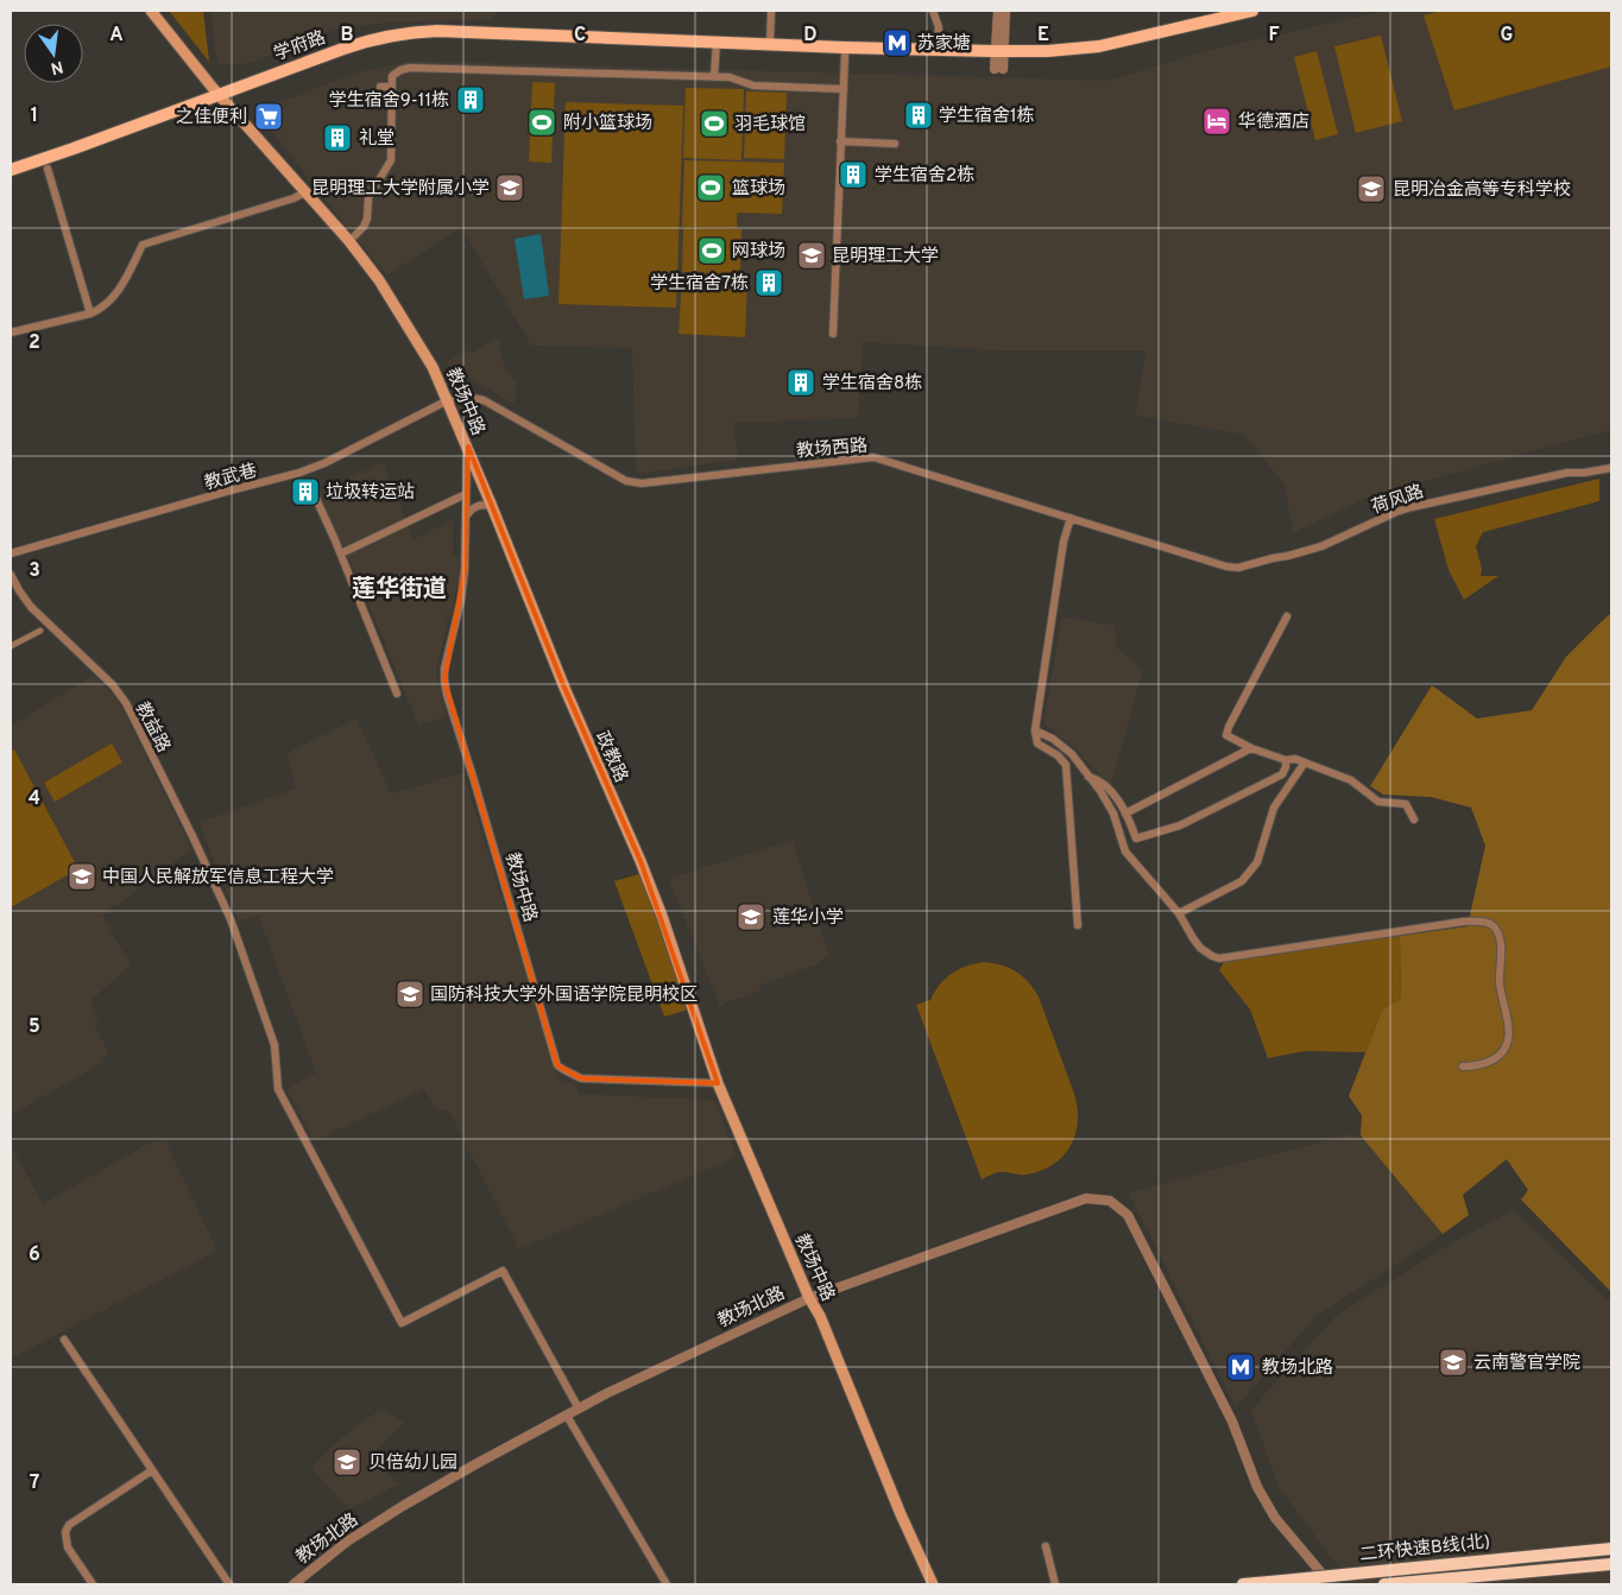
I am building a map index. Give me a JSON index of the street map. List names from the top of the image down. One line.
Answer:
{"streets":{"highway":["二环快速B线(北)"],"main road":["学府路","教场中路","政教路"],"street":["教场西路","教武巷","荷风路","教益路","教场北路"]},"crossings":[["学府路","教场中路"],["教场中路","教场西路"],["教场中路","教武巷"],["教场中路","政教路"],["教场中路","教场北路"],["教场西路","教武巷"],["教场西路","荷风路"],["教益路","教场北路"]],"districts":["莲华街道"],"places":{"metro station":["苏家塘","教场北路"],"building":["学生宿舍9-11栋","学生宿舍1栋","礼堂","学生宿舍2栋","学生宿舍7栋","学生宿舍8栋","垃圾转运站"],"supermarket":["之佳便利"],"hotel":["华德酒店"],"sports":["附小篮球场","羽毛球馆","篮球场","网球场"],"school or university":["昆明理工大学附属小学","昆明冶金高等专科学校","昆明理工大学","中国人民解放军信息工程大学","莲华小学","国防科技大学外国语学院昆明校区","云南警官学院","贝倍幼儿园"]},"north":"bottom","grid":{"columns":["A","B","C","D","E","F","G"],"rows":["1","2","3","4","5","6","7"]}}
